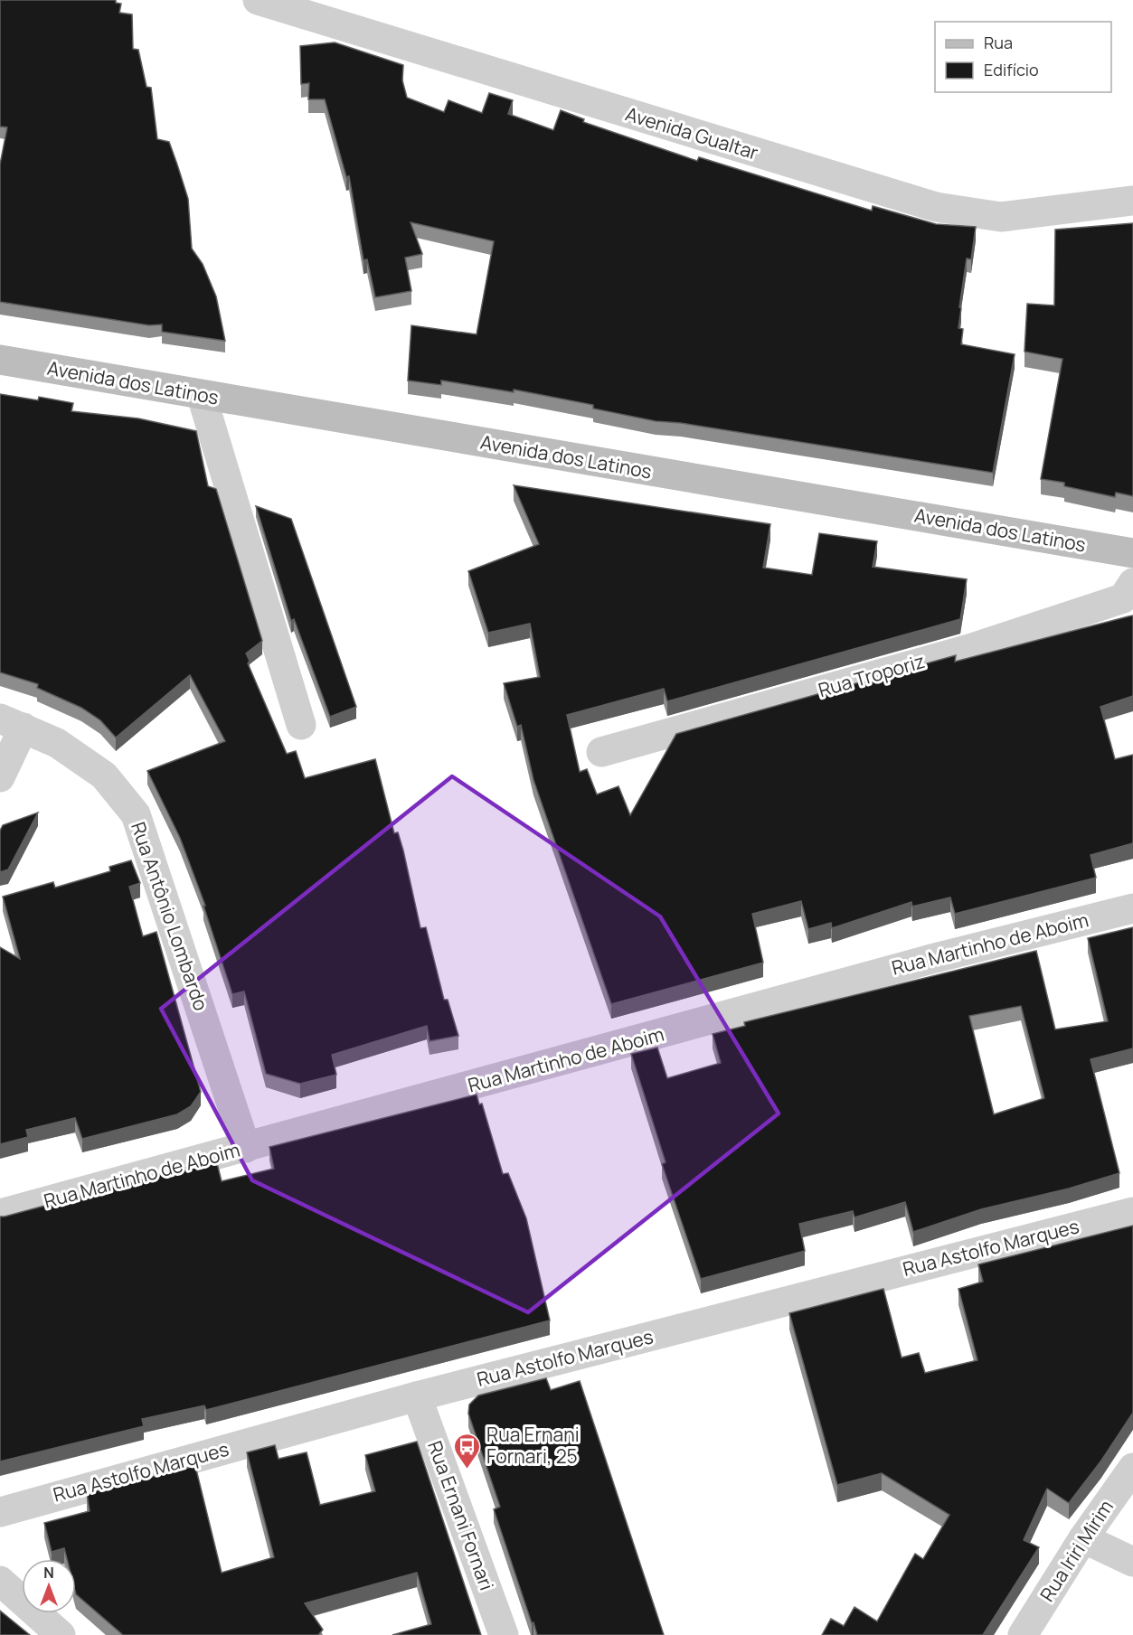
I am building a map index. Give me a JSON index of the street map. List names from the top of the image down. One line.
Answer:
{"streets":{"main road":["Avenida dos Latinos"],"street":["Avenida Gualtar","Rua Troporiz","Rua Antônio Lombardo","Rua Martinho de Aboim","Rua Astolfo Marques","Rua Ernani Fornari","Rua Iriri Mirim"]},"crossings":[["Rua Antônio Lombardo","Rua Martinho de Aboim"],["Rua Astolfo Marques","Rua Ernani Fornari"]],"places":{"bus stop":["Rua Ernani Fornari, 25"]},"legend":["Rua","Edifício"],"north":"top"}
